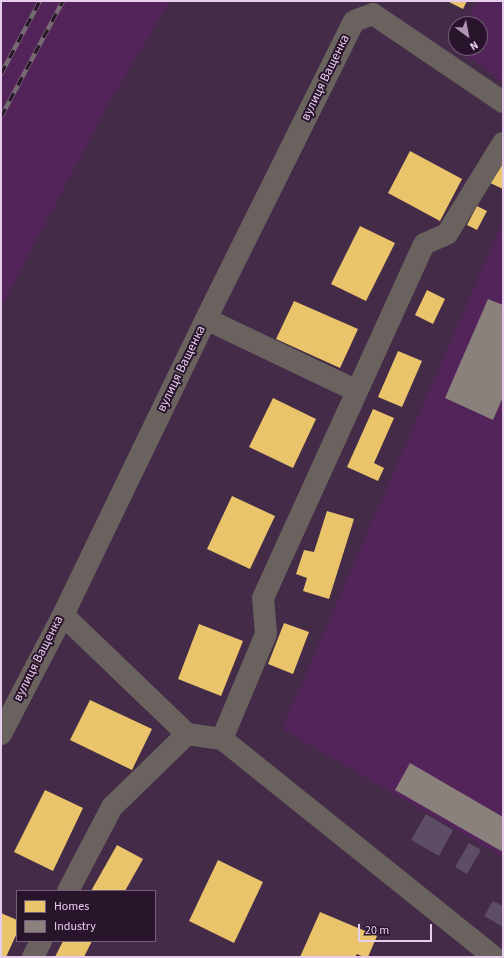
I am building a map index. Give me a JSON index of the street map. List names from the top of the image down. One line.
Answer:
{"streets":{"street":["вулиця Ващенка"]},"legend":["Homes","Industry"],"scale_bar":"20 m","north":"bottom right"}
